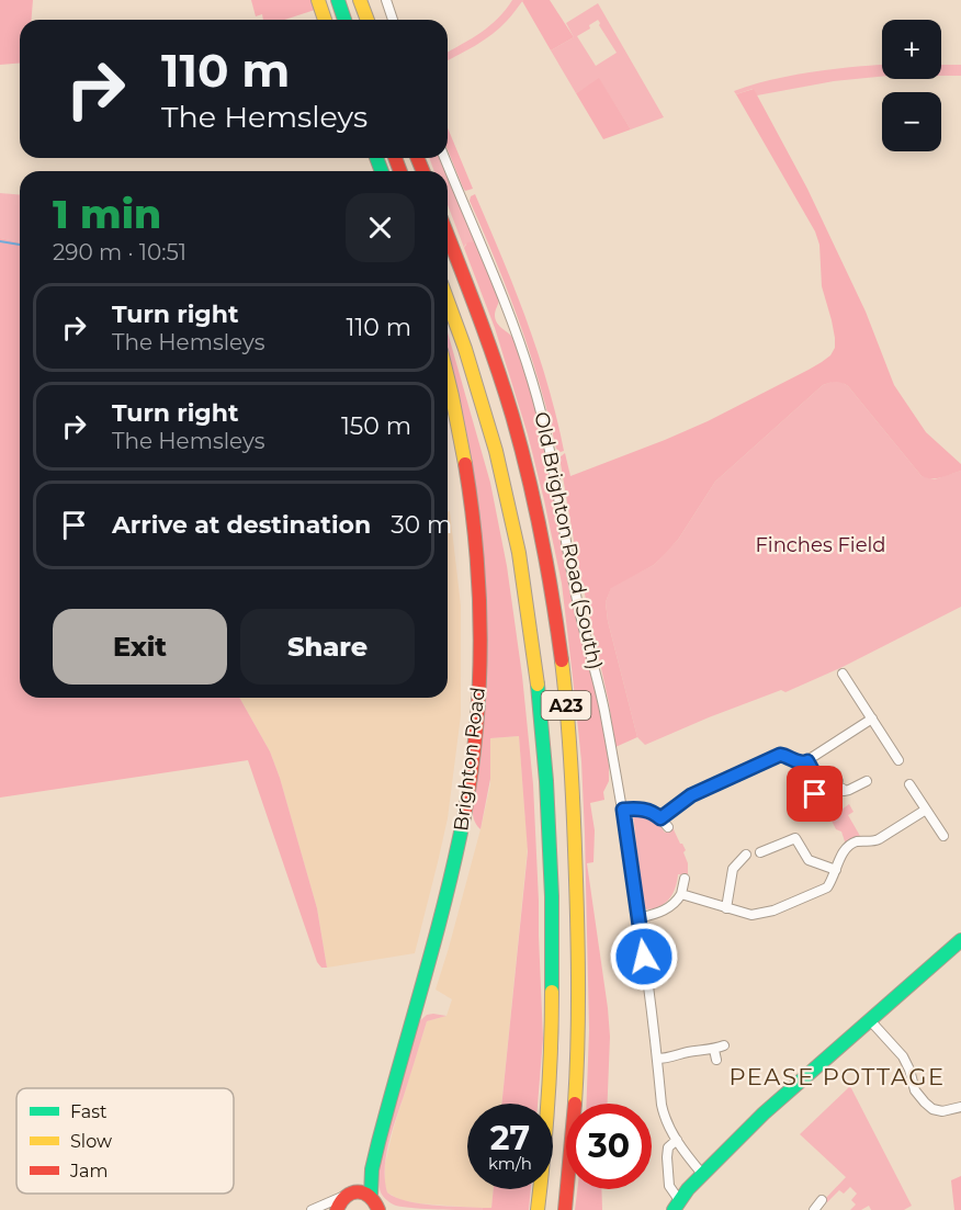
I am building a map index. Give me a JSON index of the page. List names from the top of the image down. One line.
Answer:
{"streets":{"main road":["A23","Brighton Road"],"street":["Old Brighton Road (South)"]},"districts":["PEASE POTTAGE"],"parks":["Finches Field"],"legend":["Fast","Slow","Jam"],"page":{"map_buttons":["+","−"],"turn":["110 m","The Hemsleys"],"heading":["1 min","290 m · 10:51"],"list":[{"name":"Turn right","note":"The Hemsleys","value":"110 m"},{"name":"Turn right","note":"The Hemsleys","value":"150 m"},{"name":"Arrive at destination","value":"30 m"}],"buttons":["Exit","Share"],"speed":"27 km/h","limit":"30"}}
